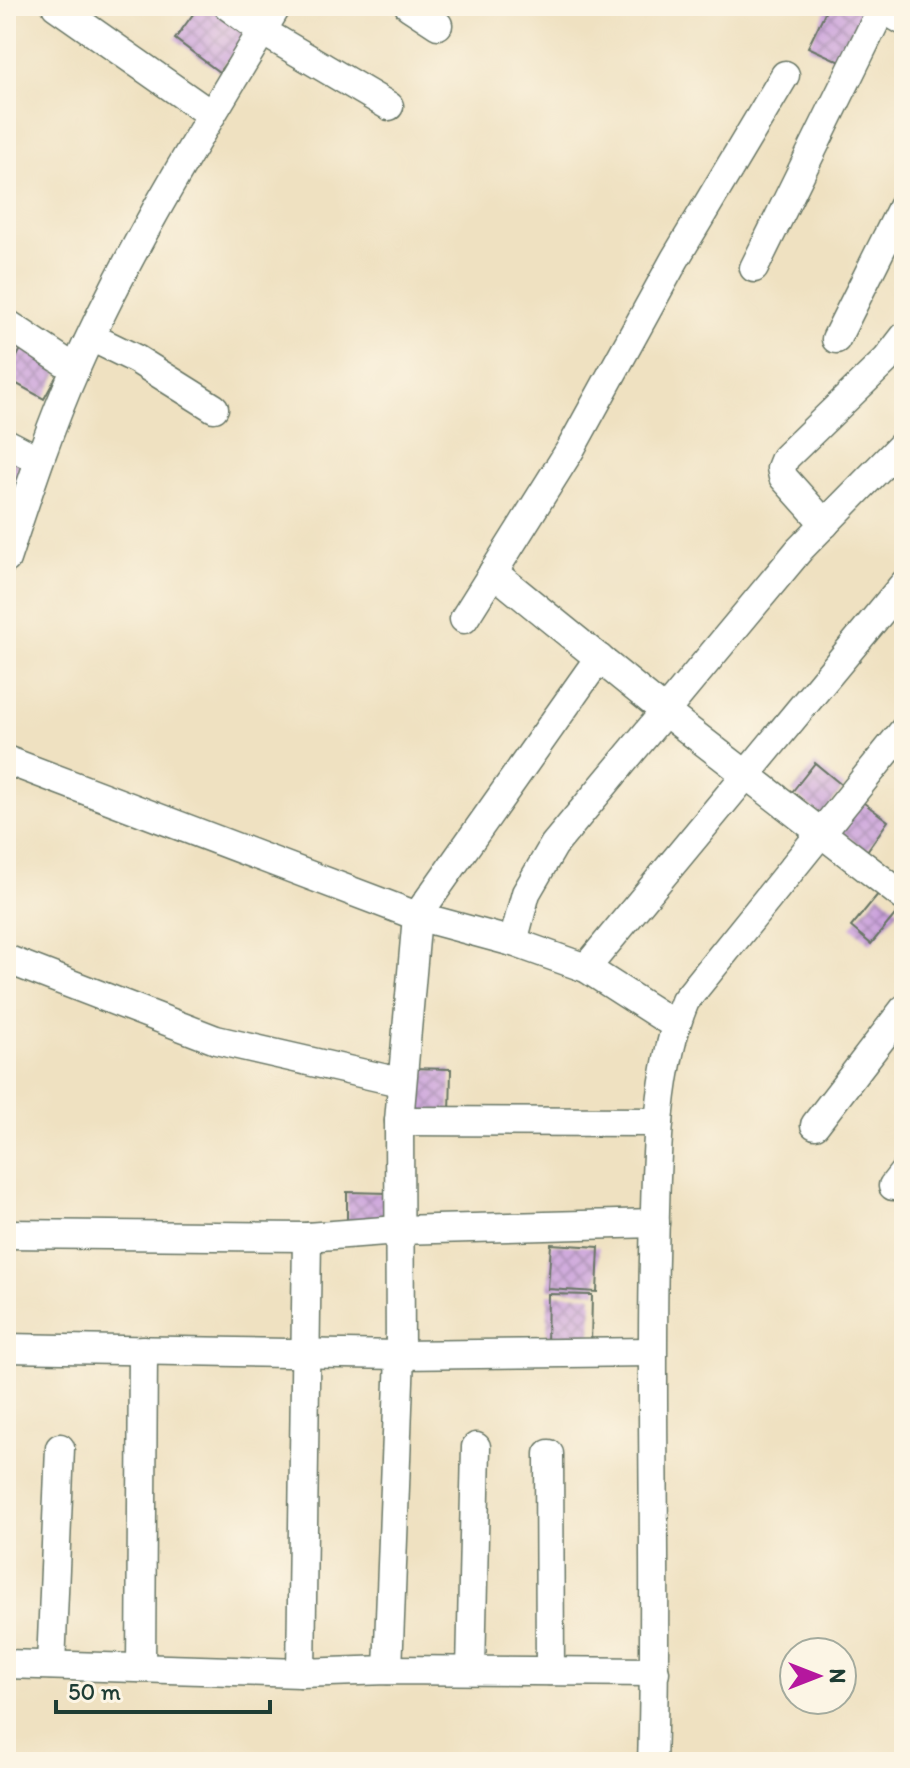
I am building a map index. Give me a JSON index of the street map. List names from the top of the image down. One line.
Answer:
{"scale_bar":"50 m","north":"right"}
